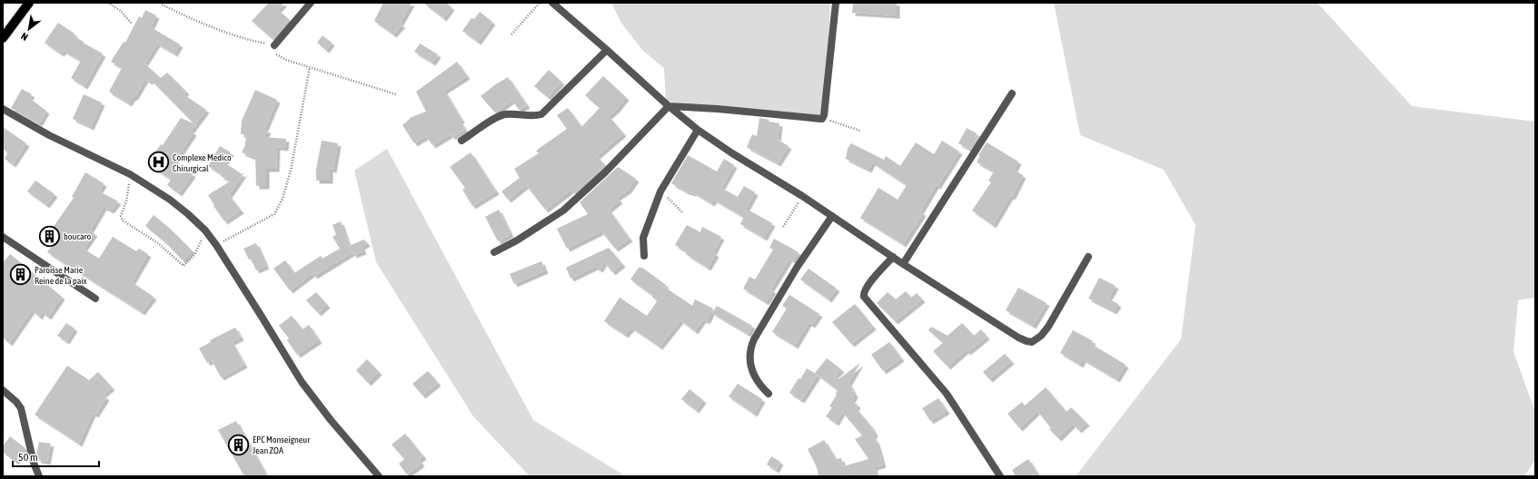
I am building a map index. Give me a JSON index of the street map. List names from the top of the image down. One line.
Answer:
{"places":{"hospital":["Complexe Medico Chirurgical"],"building":["boucaro","Paroisse Marie Reine de la paix","EPC Monseigneur Jean ZOA"]},"scale_bar":"50 m","north":"bottom left"}
